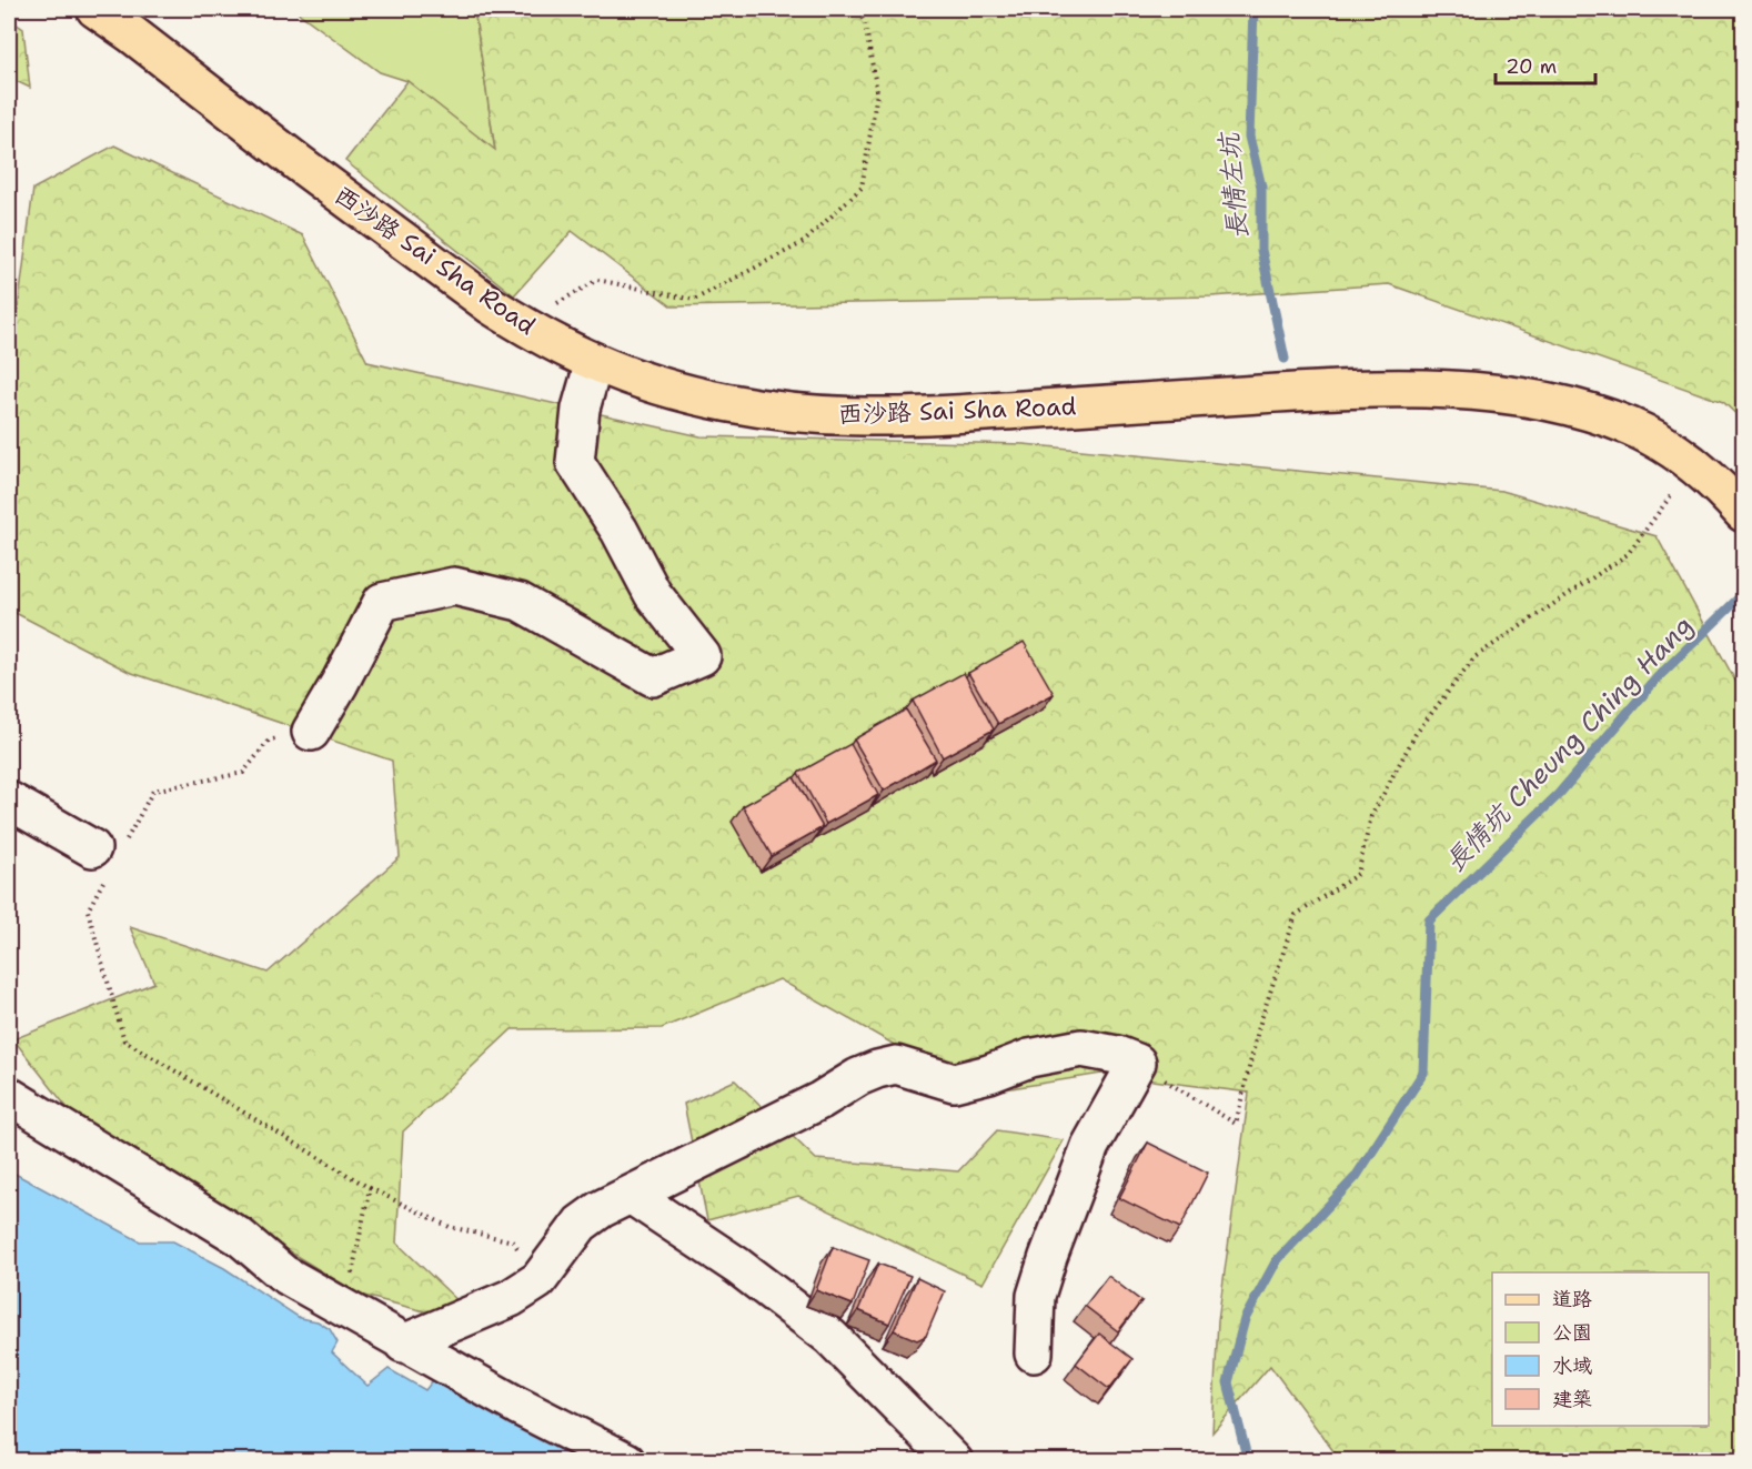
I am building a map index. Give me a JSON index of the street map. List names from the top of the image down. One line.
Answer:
{"streets":{"main road":["西沙路 Sai Sha Road"]},"water":["長情左坑","長情坑 Cheung Ching Hang"],"legend":["道路","公園","水域","建築"],"scale_bar":"20 m"}
